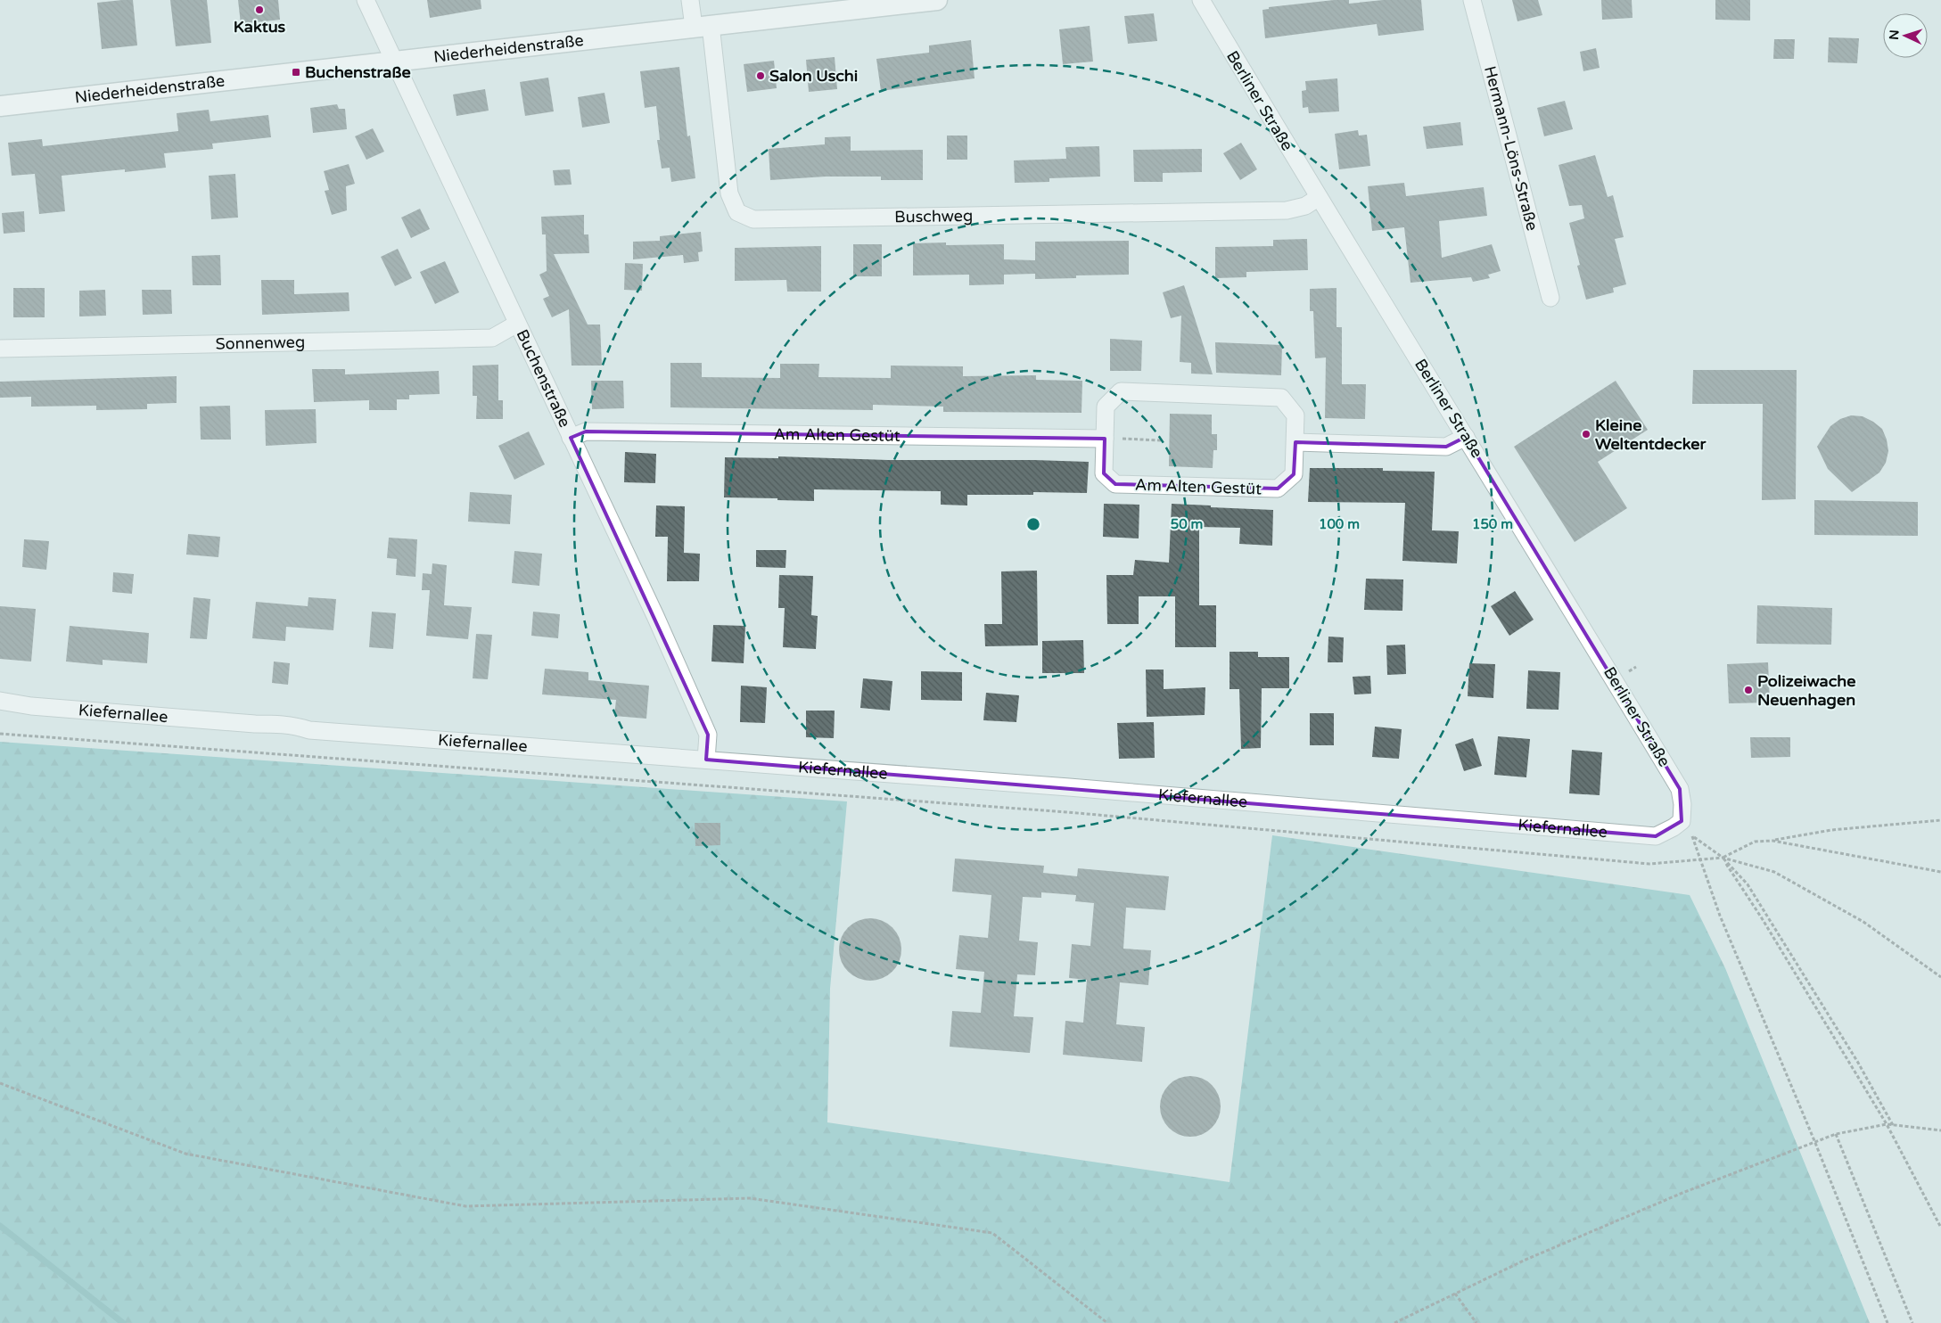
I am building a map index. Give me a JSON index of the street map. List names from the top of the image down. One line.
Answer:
{"streets":{"street":["Niederheidenstraße","Berliner Straße","Hermann-Löns-Straße","Buschweg","Sonnenweg","Buchenstraße","Am Alten Gestüt","Kiefernallee"]},"crossings":[["Niederheidenstraße","Buschweg"],["Niederheidenstraße","Buchenstraße"],["Berliner Straße","Buschweg"],["Berliner Straße","Kiefernallee"],["Sonnenweg","Buchenstraße"],["Buchenstraße","Am Alten Gestüt"],["Buchenstraße","Kiefernallee"]],"places":{"other":["Kaktus","Salon Uschi","Kleine Weltentdecker","Polizeiwache Neuenhagen"],"transit":["Buchenstraße"]},"north":"left","rings":["50 m","100 m","150 m"]}
